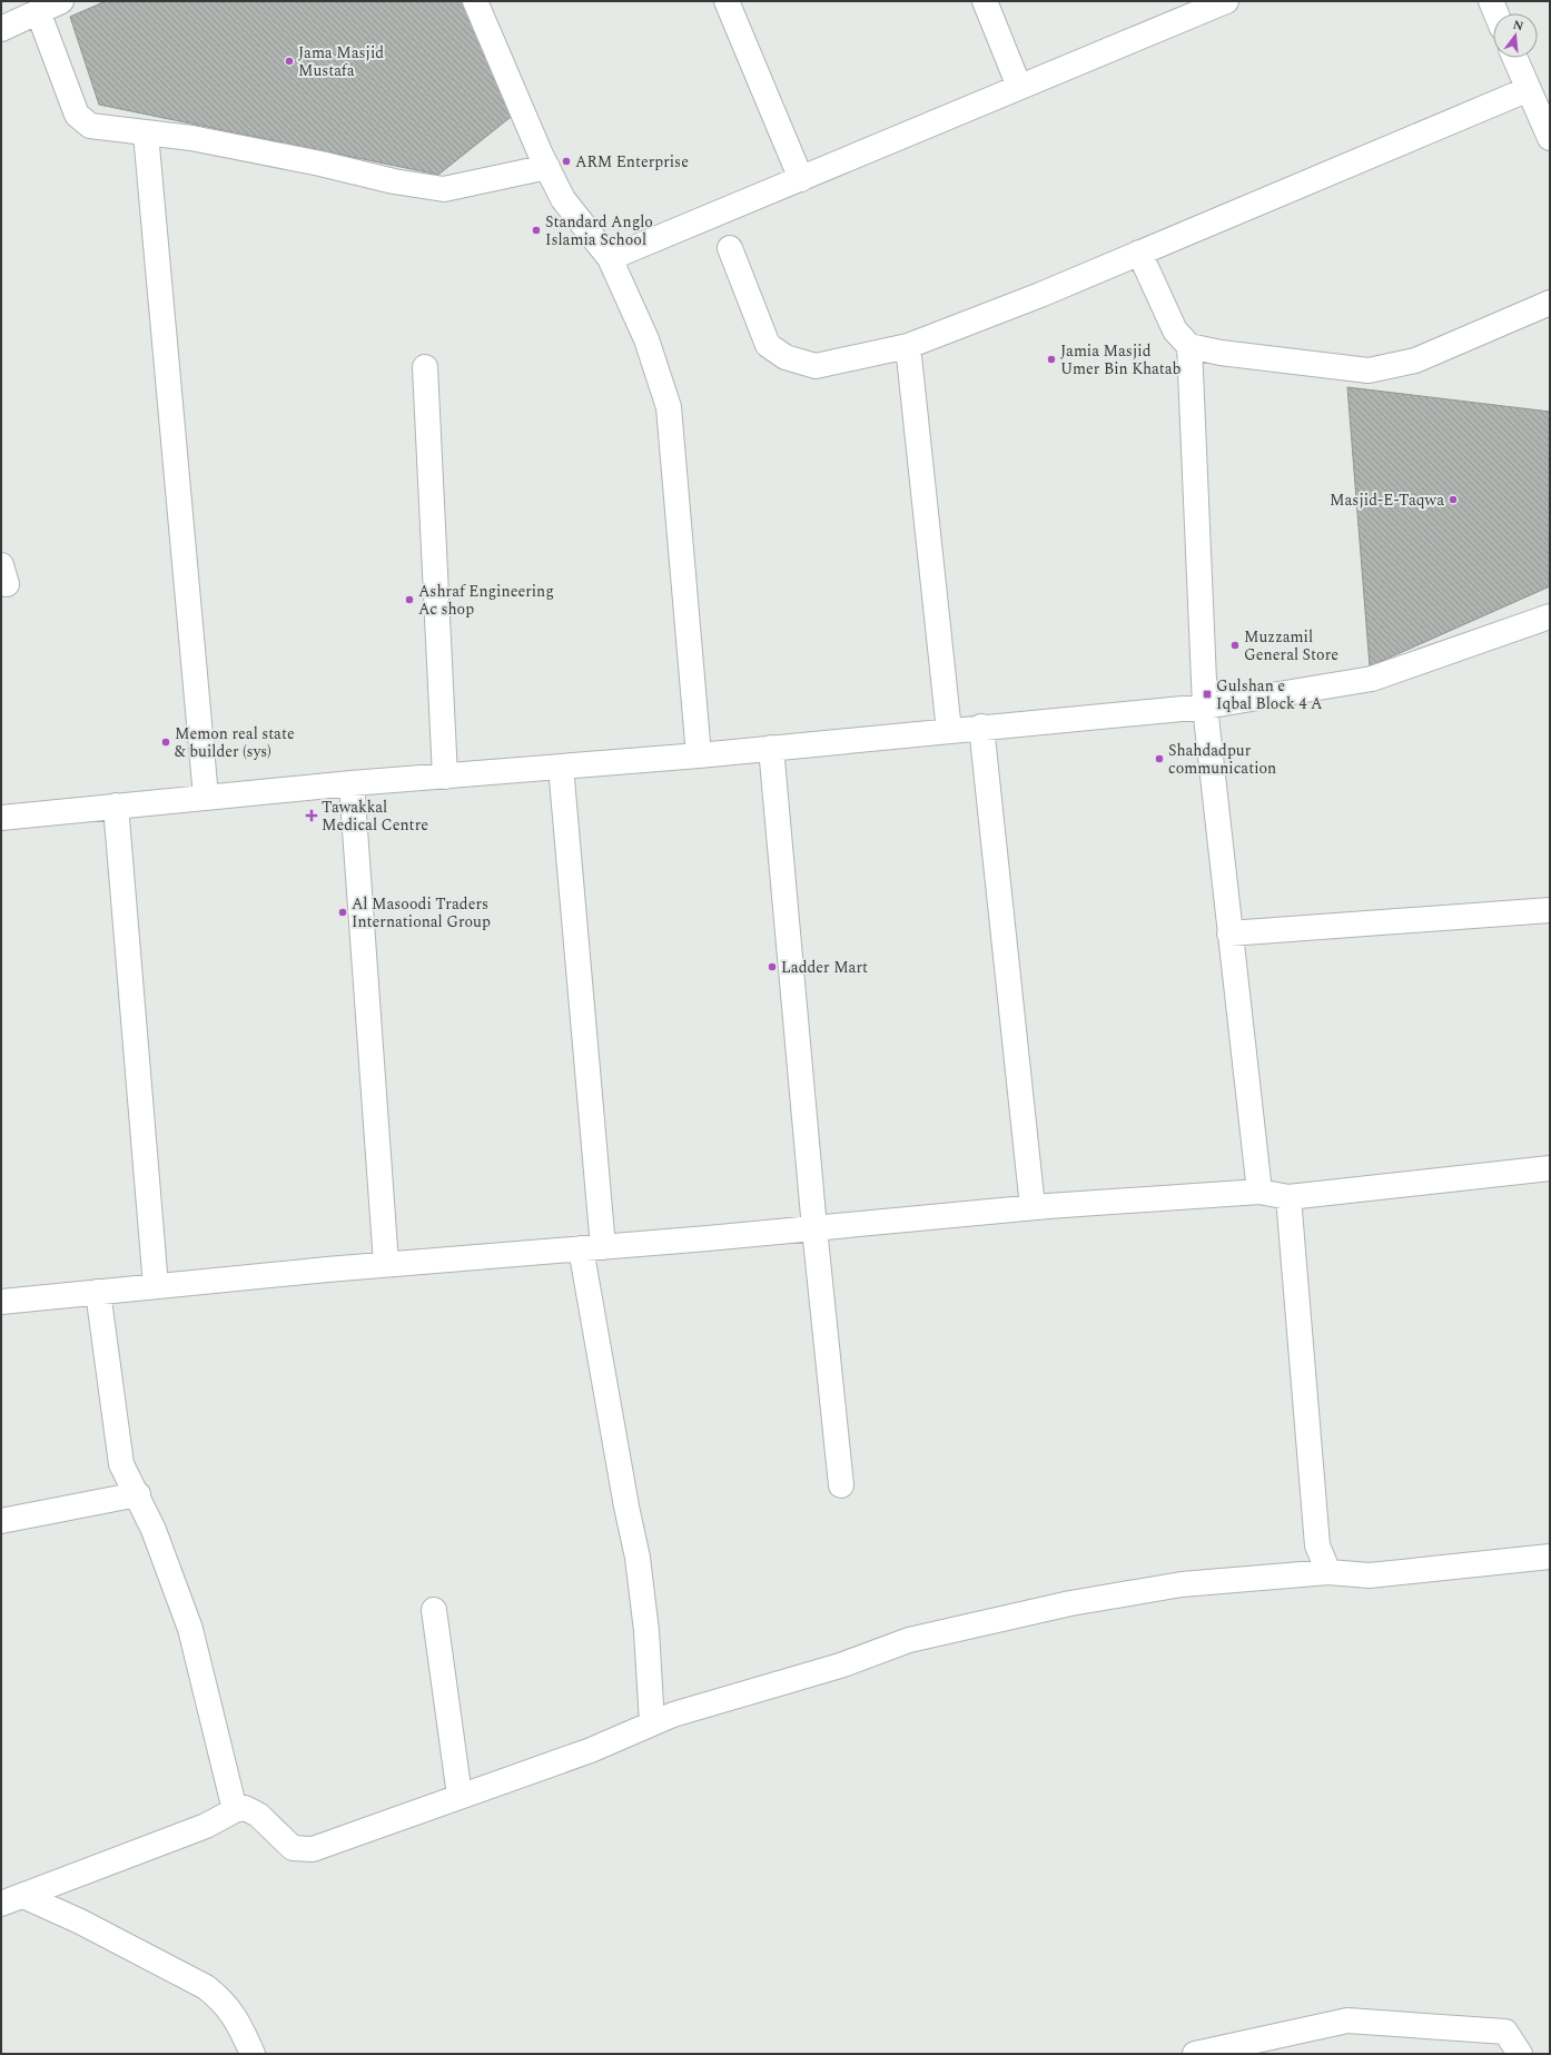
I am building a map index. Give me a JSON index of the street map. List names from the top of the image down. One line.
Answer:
{"places":{"other":["Jama Masjid Mustafa","ARM Enterprise","Standard Anglo Islamia School","Jamia Masjid Umer Bin Khatab","Masjid-E-Taqwa","Ashraf Engineering Ac shop","Muzzamil General Store","Memon real state & builder (sys)","Shahdadpur communication","Al Masoodi Traders International Group","Ladder Mart"],"transit":["Gulshan e Iqbal Block 4 A"],"health":["Tawakkal Medical Centre"]},"north":"top"}
